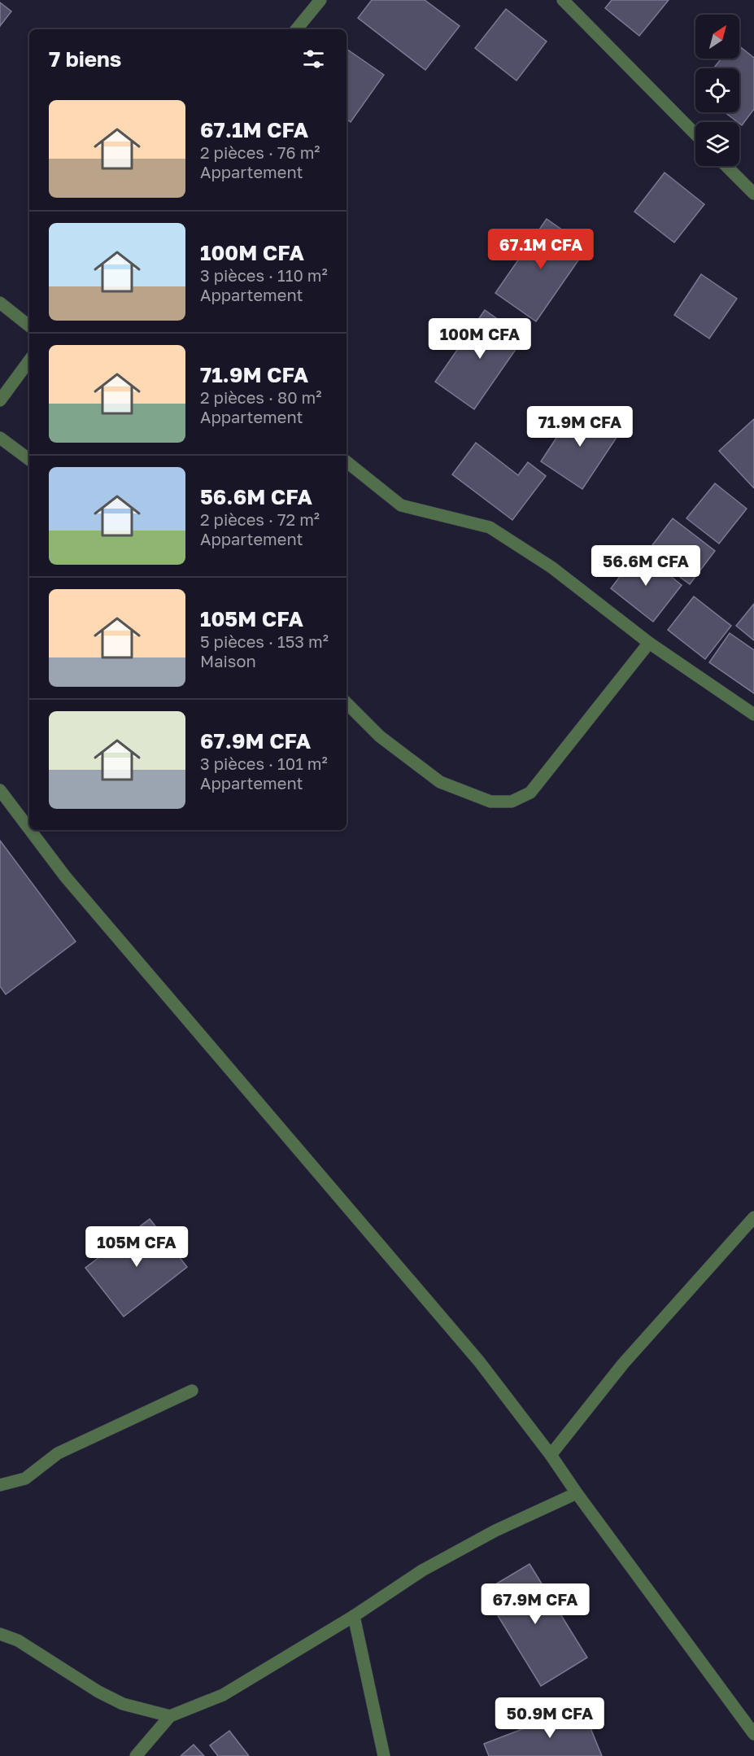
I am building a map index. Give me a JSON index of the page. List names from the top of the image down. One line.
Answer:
{"north":"top right","page":{"heading":"7 biens","list":[{"name":"67.1M CFA","note":"2 pièces · 76 m² · Appartement"},{"name":"100M CFA","note":"3 pièces · 110 m² · Appartement"},{"name":"71.9M CFA","note":"2 pièces · 80 m² · Appartement"},{"name":"56.6M CFA","note":"2 pièces · 72 m² · Appartement"},{"name":"105M CFA","note":"5 pièces · 153 m² · Maison"},{"name":"67.9M CFA","note":"3 pièces · 101 m² · Appartement"}],"price":["67.1M CFA","100M CFA","71.9M CFA","56.6M CFA","105M CFA","67.9M CFA","50.9M CFA"]}}
